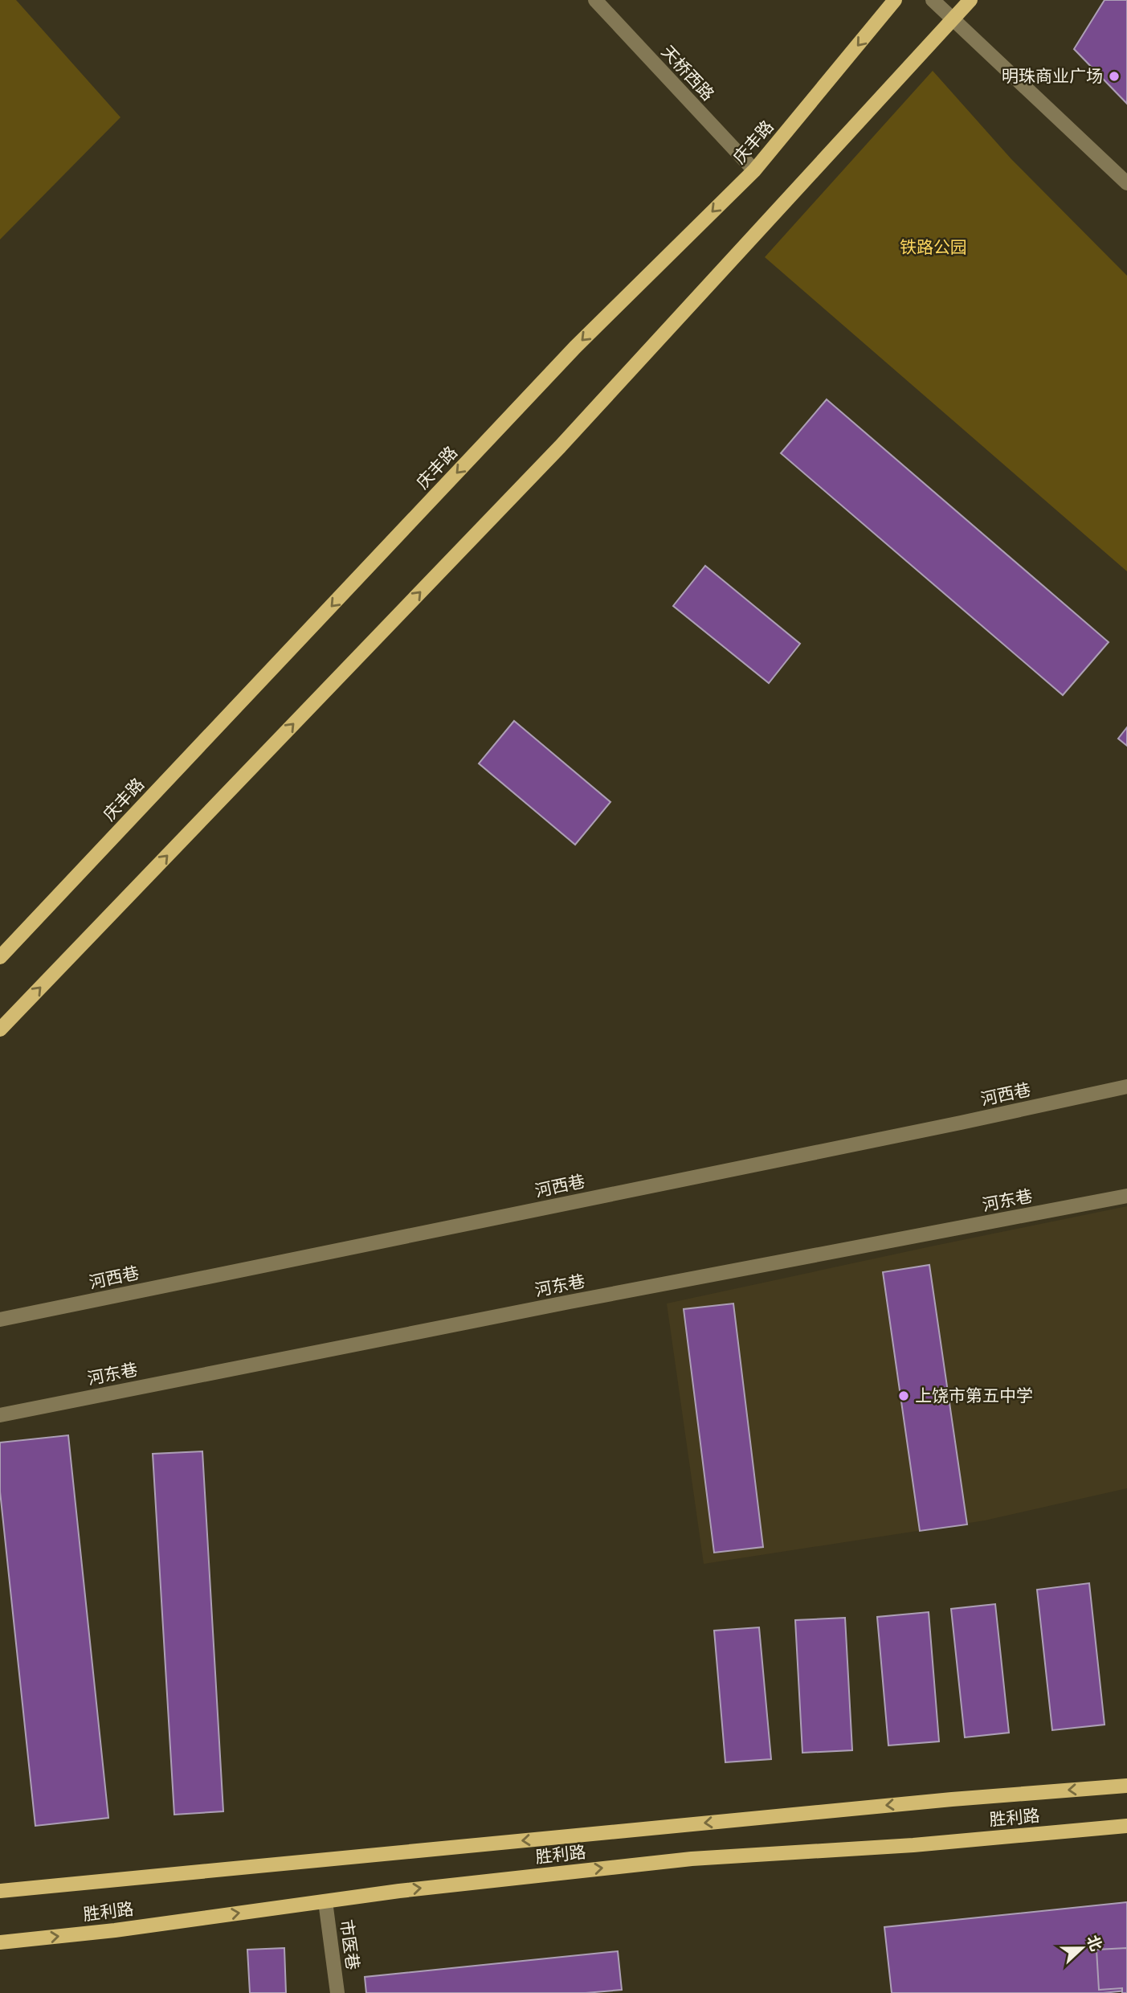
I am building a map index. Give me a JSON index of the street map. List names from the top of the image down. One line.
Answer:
{"streets":{"main road":["庆丰路","胜利路"],"street":["天桥西路","河西巷","河东巷","市医巷"]},"crossings":[["天桥西路","庆丰路"],["胜利路","市医巷"]],"parks":["铁路公园"],"places":["明珠商业广场","上饶市第五中学"],"north":"right"}
